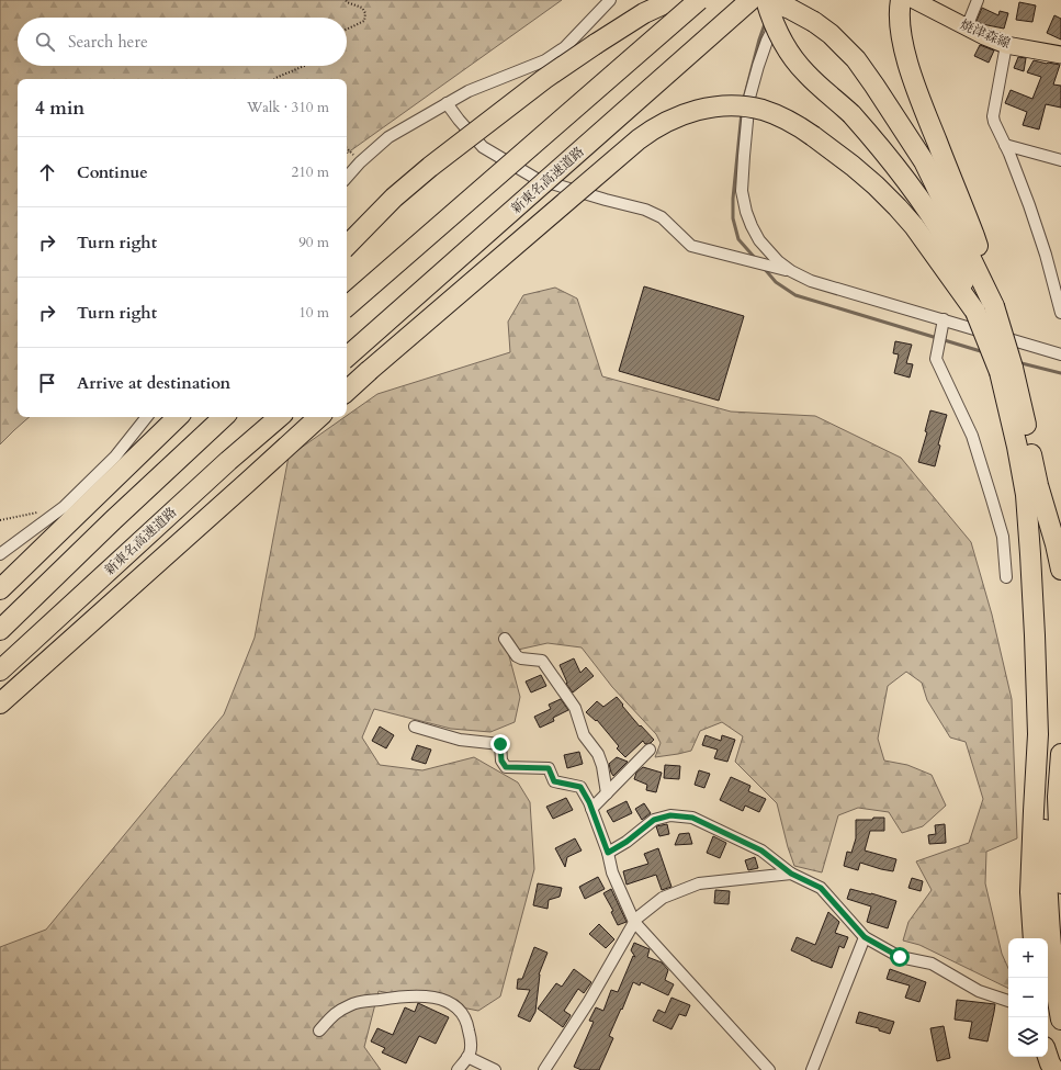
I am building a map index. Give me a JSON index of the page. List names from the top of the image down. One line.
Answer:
{"streets":{"highway":["新東名高速道路"],"main road":["焼津森線"]},"page":{"search":"Search here","heading":["4 min","Walk · 310 m"],"list":[["Continue","210 m"],["Turn right","90 m"],["Turn right","10 m"],"Arrive at destination"],"map_buttons":["+","−"]}}
